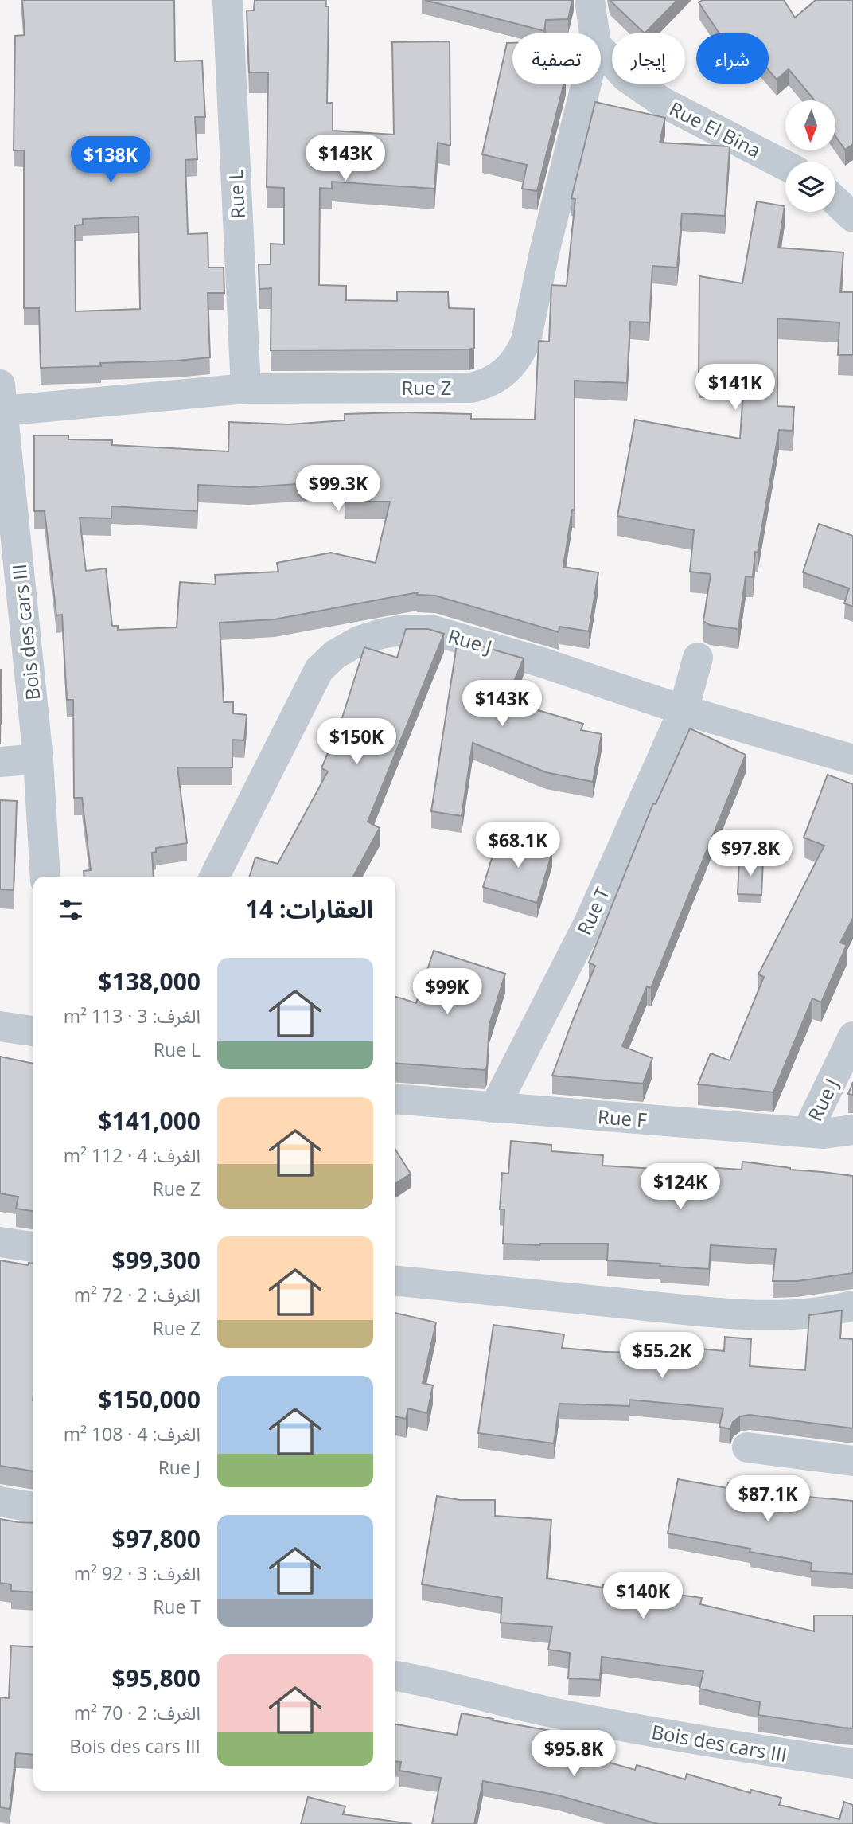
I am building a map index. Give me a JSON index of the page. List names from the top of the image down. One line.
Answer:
{"streets":{"street":["Rue El Bina","Rue L","Rue Z","Bois des cars III","Rue J","Rue T","Rue F"]},"crossings":[["Rue L","Rue Z"],["Rue Z","Bois des cars III"],["Rue J","Rue T"],["Rue J","Rue F"],["Rue T","Rue F"]],"north":"bottom","page":{"chip":["شراء","إيجار","تصفية"],"price":["$143K","$138K","$141K","$99.3K","$143K","$150K","$68.1K","$97.8K","$99K","$124K","$55.2K","$87.1K","$140K","$95.8K"],"heading":"العقارات: 14","list":[{"name":"$138,000","note":"الغرف: 3 · 113 m² · Rue L"},{"name":"$141,000","note":"الغرف: 4 · 112 m² · Rue Z"},{"name":"$99,300","note":"الغرف: 2 · 72 m² · Rue Z"},{"name":"$150,000","note":"الغرف: 4 · 108 m² · Rue J"},{"name":"$97,800","note":"الغرف: 3 · 92 m² · Rue T"},{"name":"$95,800","note":"الغرف: 2 · 70 m² · Bois des cars III"}]}}
